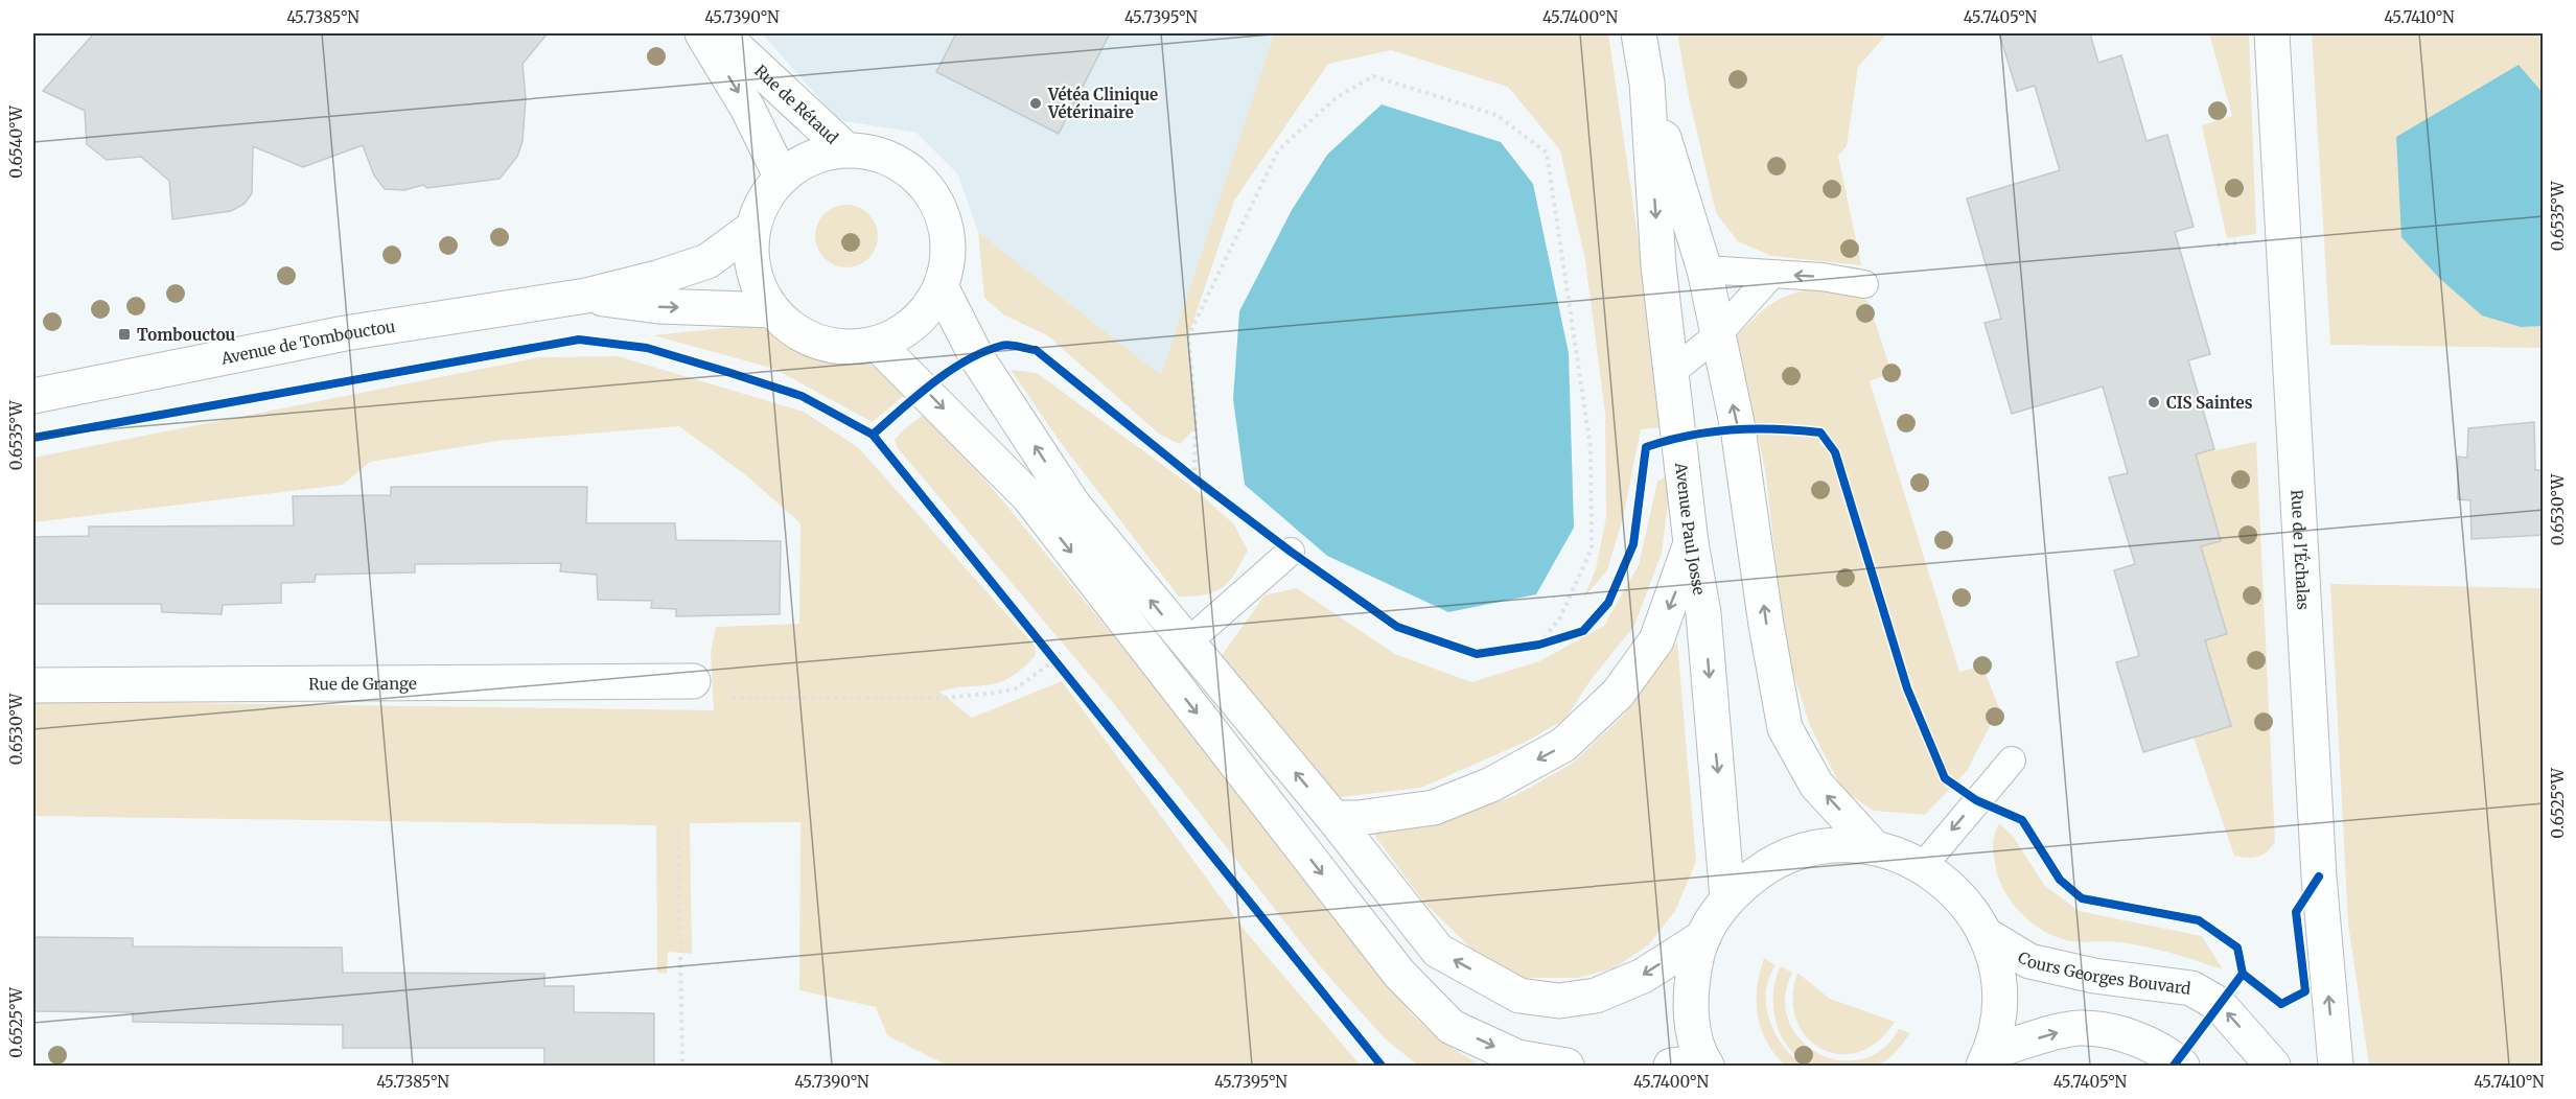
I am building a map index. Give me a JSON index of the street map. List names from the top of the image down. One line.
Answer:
{"streets":{"main road":["Rue de Rétaud","Avenue de Tombouctou","Avenue Paul Josse","Rue de l'Échalas","Rue de Grange","Cours Georges Bouvard"]},"crossings":[["Rue de Rétaud","Avenue de Tombouctou"]],"one_way":["Rue de l'Échalas","Cours Georges Bouvard"],"places":{"other":["Vétéa Clinique Vétérinaire","CIS Saintes"],"transit":["Tombouctou"]},"coordinates":["45.7385°N","45.7390°N","45.7395°N","45.7400°N","45.7405°N","45.7410°N","0.6540°W","0.6535°W","0.6530°W","0.6525°W"]}
